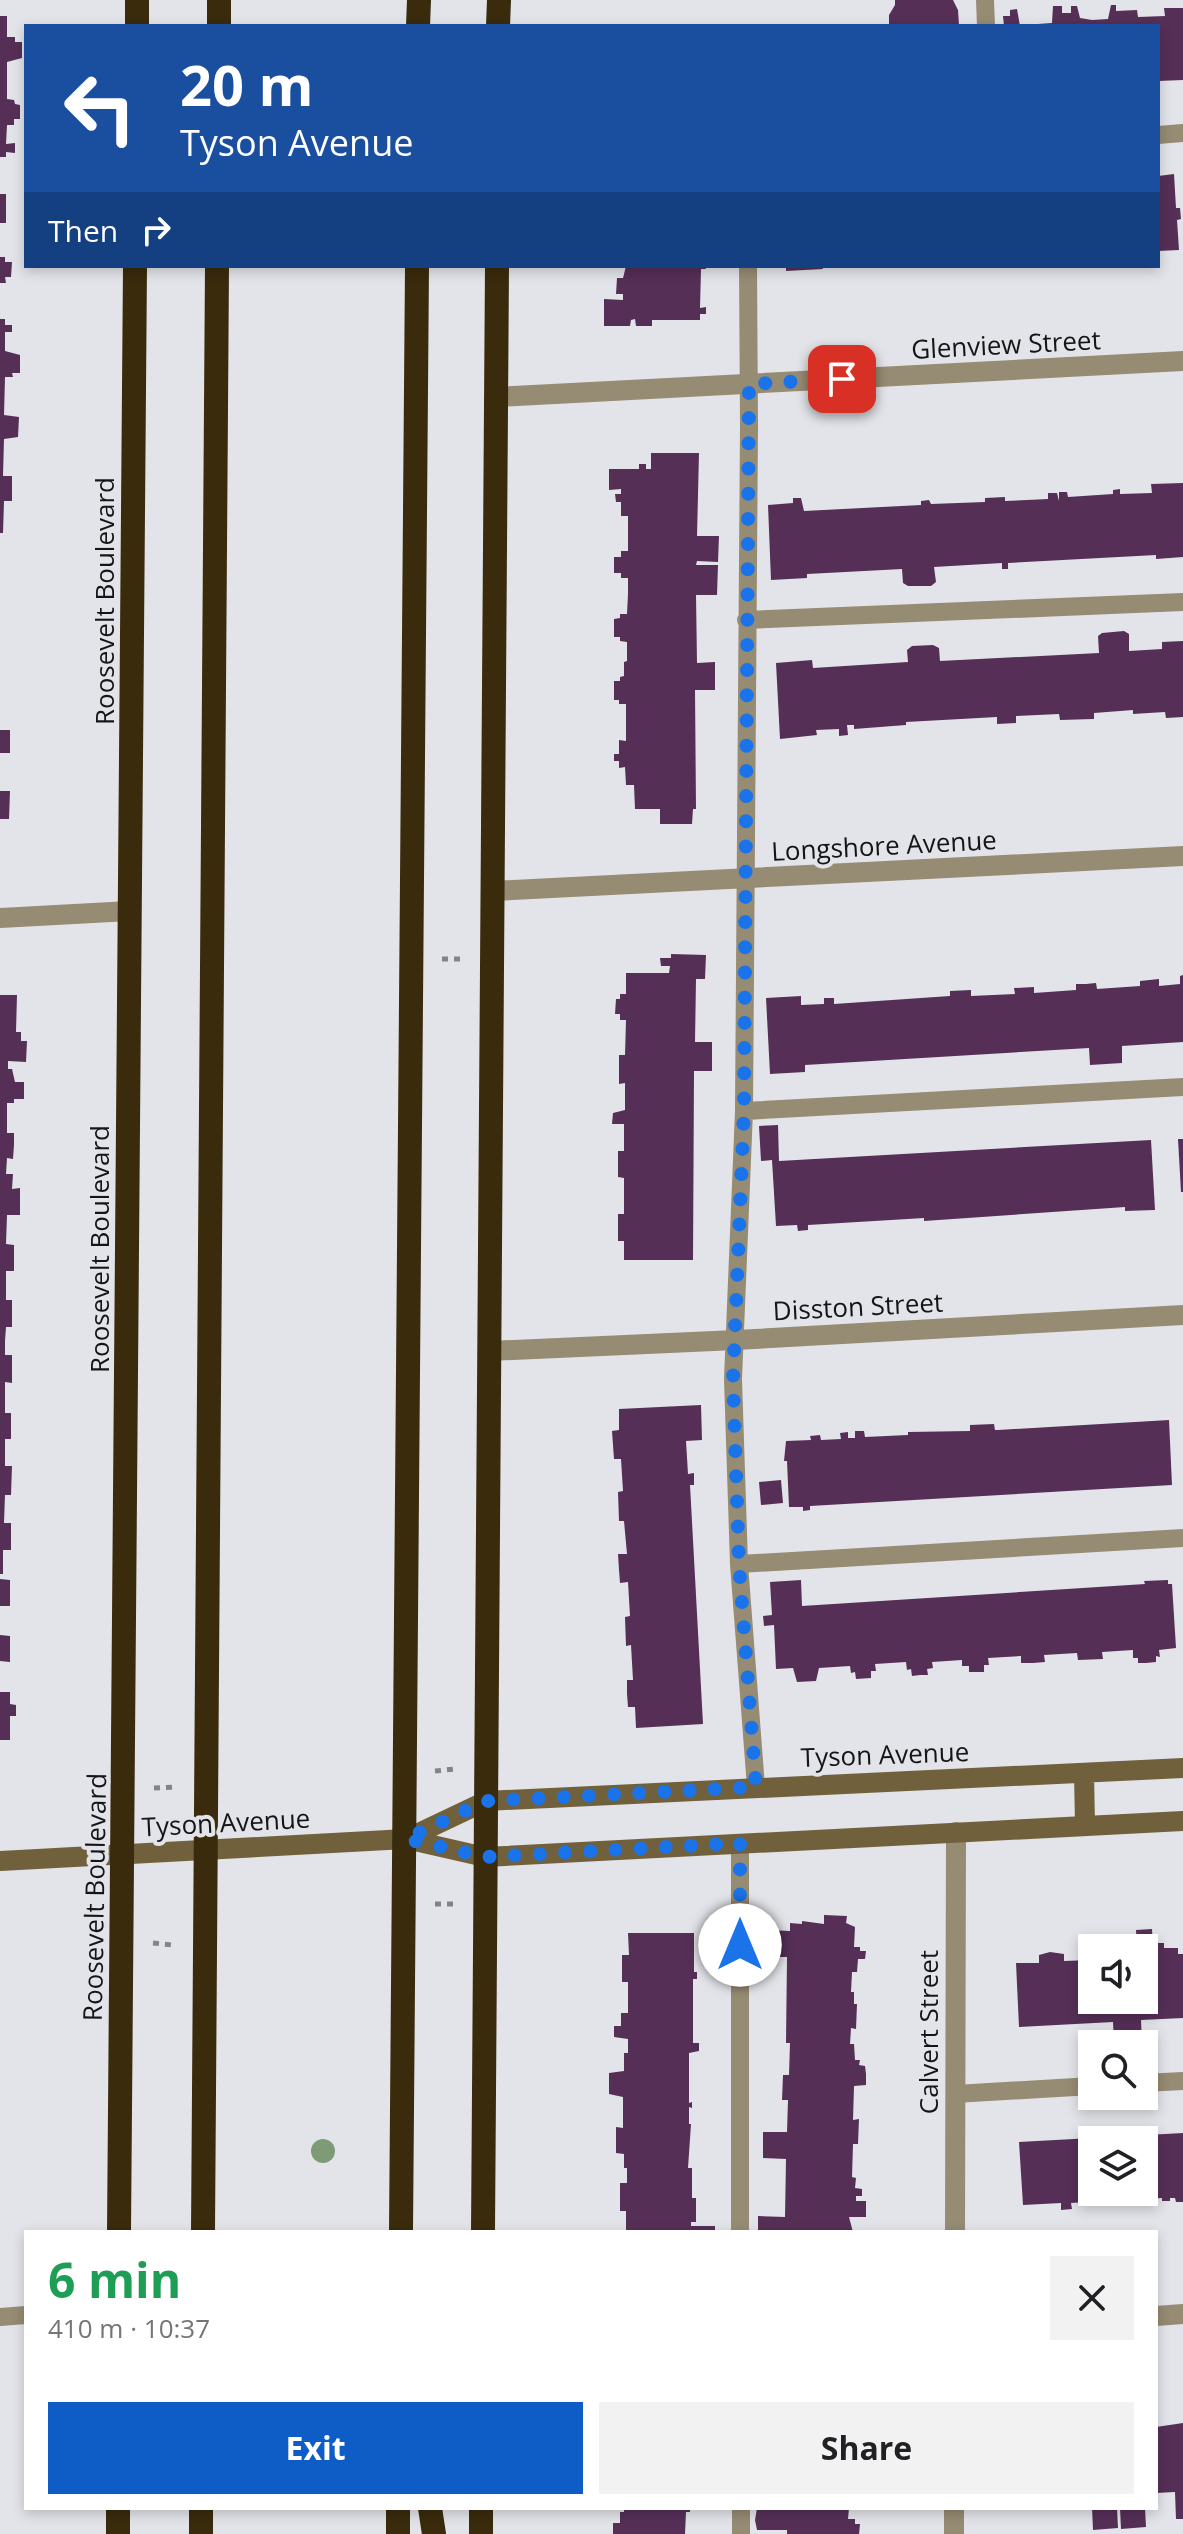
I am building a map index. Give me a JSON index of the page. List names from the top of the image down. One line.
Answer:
{"streets":{"highway":["Roosevelt Boulevard"],"street":["Glenview Street","Longshore Avenue","Disston Street","Tyson Avenue","Calvert Street"]},"crossings":[["Roosevelt Boulevard","Tyson Avenue"],["Tyson Avenue","Calvert Street"]],"page":{"turn":["20 m","Tyson Avenue"],"then":"Then","heading":["6 min","410 m · 10:37"],"buttons":["Exit","Share"]}}
